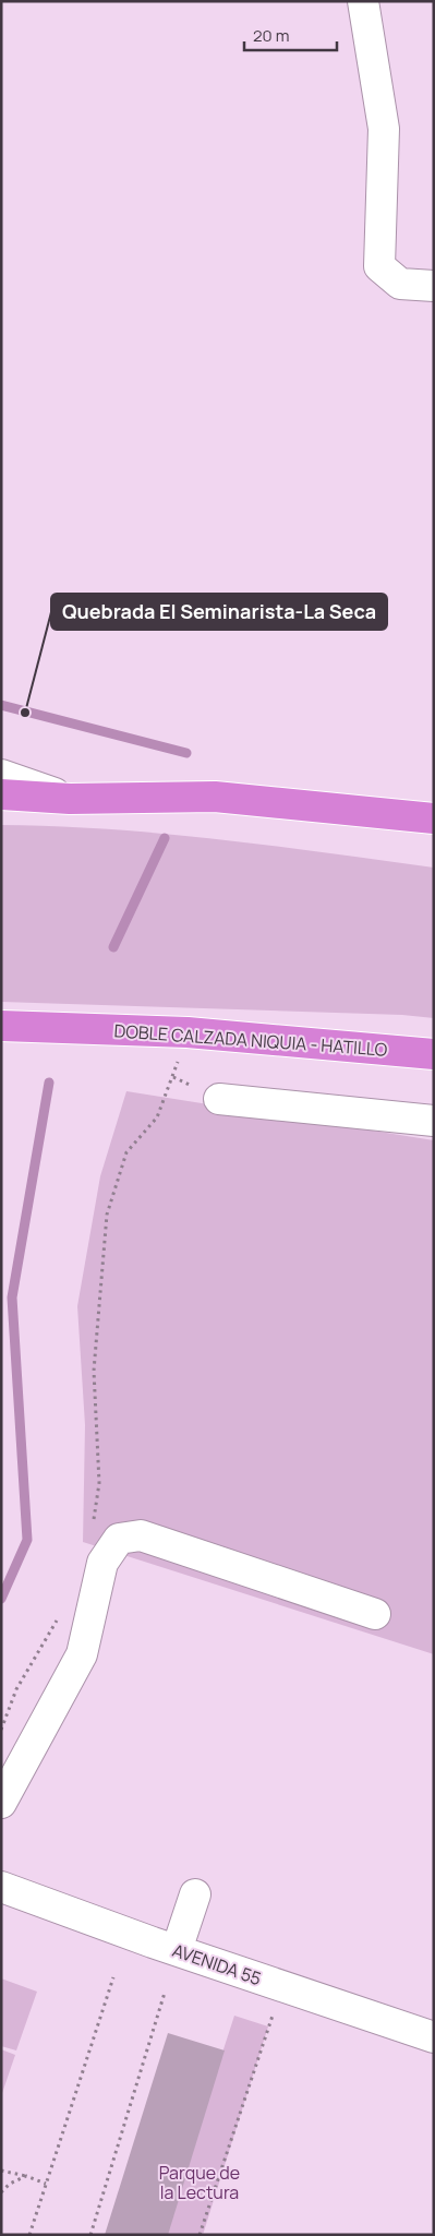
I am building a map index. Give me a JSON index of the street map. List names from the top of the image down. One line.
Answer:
{"streets":{"highway":["DOBLE CALZADA NIQUIA - HATILLO"],"street":["AVENIDA 55"]},"parks":["Parque de la Lectura"],"places":["Quebrada El Seminarista-La Seca"],"scale_bar":"20 m"}
